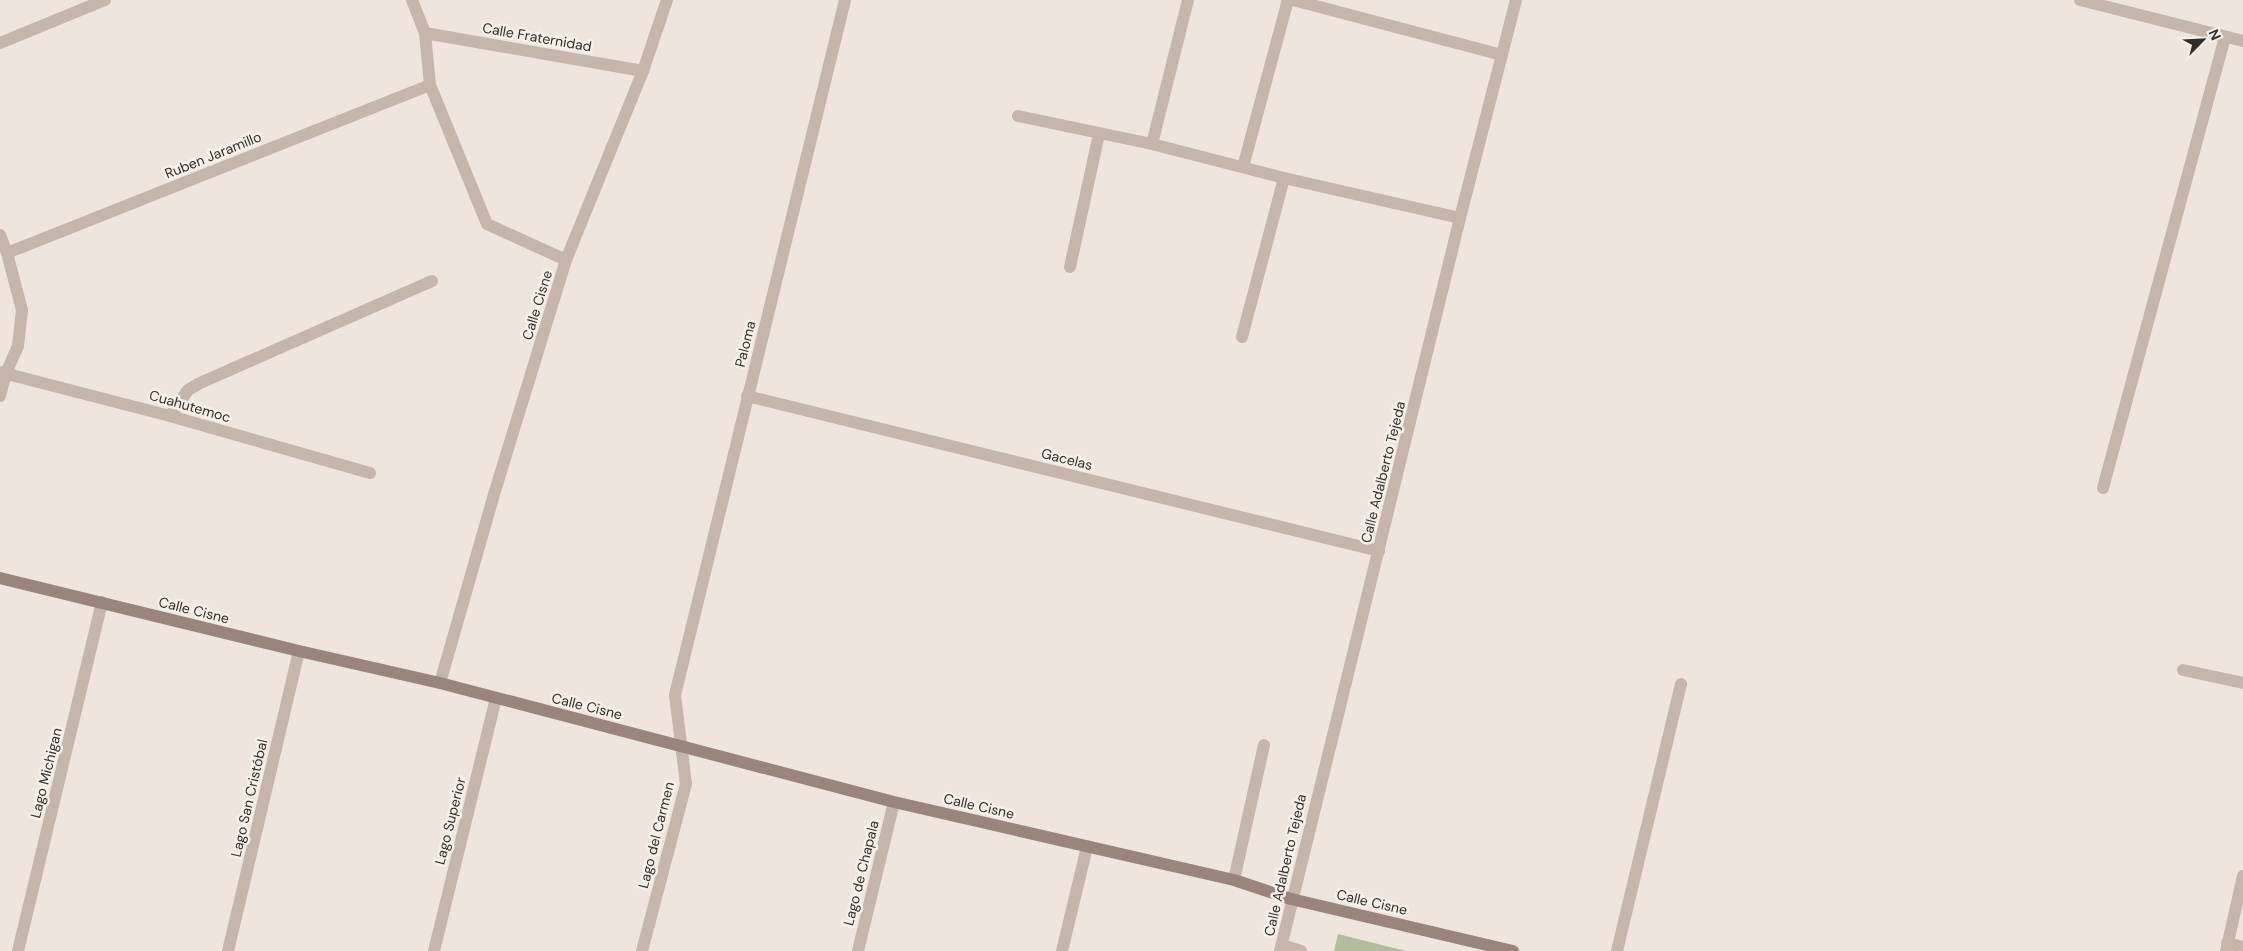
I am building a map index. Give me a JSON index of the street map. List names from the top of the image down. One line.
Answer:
{"streets":{"street":["Calle Fraternidad","Ruben Jaramillo","Calle Cisne","Paloma","Cuahutemoc","Gacelas","Calle Adalberto Tejeda","Lago Michigan","Lago San Cristóbal","Lago Superior","Lago del Carmen","Lago de Chapala"]},"crossings":[["Calle Fraternidad","Calle Cisne"],["Calle Cisne","Calle Adalberto Tejeda"],["Calle Cisne","Lago Michigan"],["Calle Cisne","Lago San Cristóbal"],["Calle Cisne","Lago Superior"],["Calle Cisne","Lago del Carmen"],["Calle Cisne","Lago de Chapala"],["Paloma","Gacelas"],["Paloma","Lago del Carmen"],["Gacelas","Calle Adalberto Tejeda"]],"north":"top right"}
